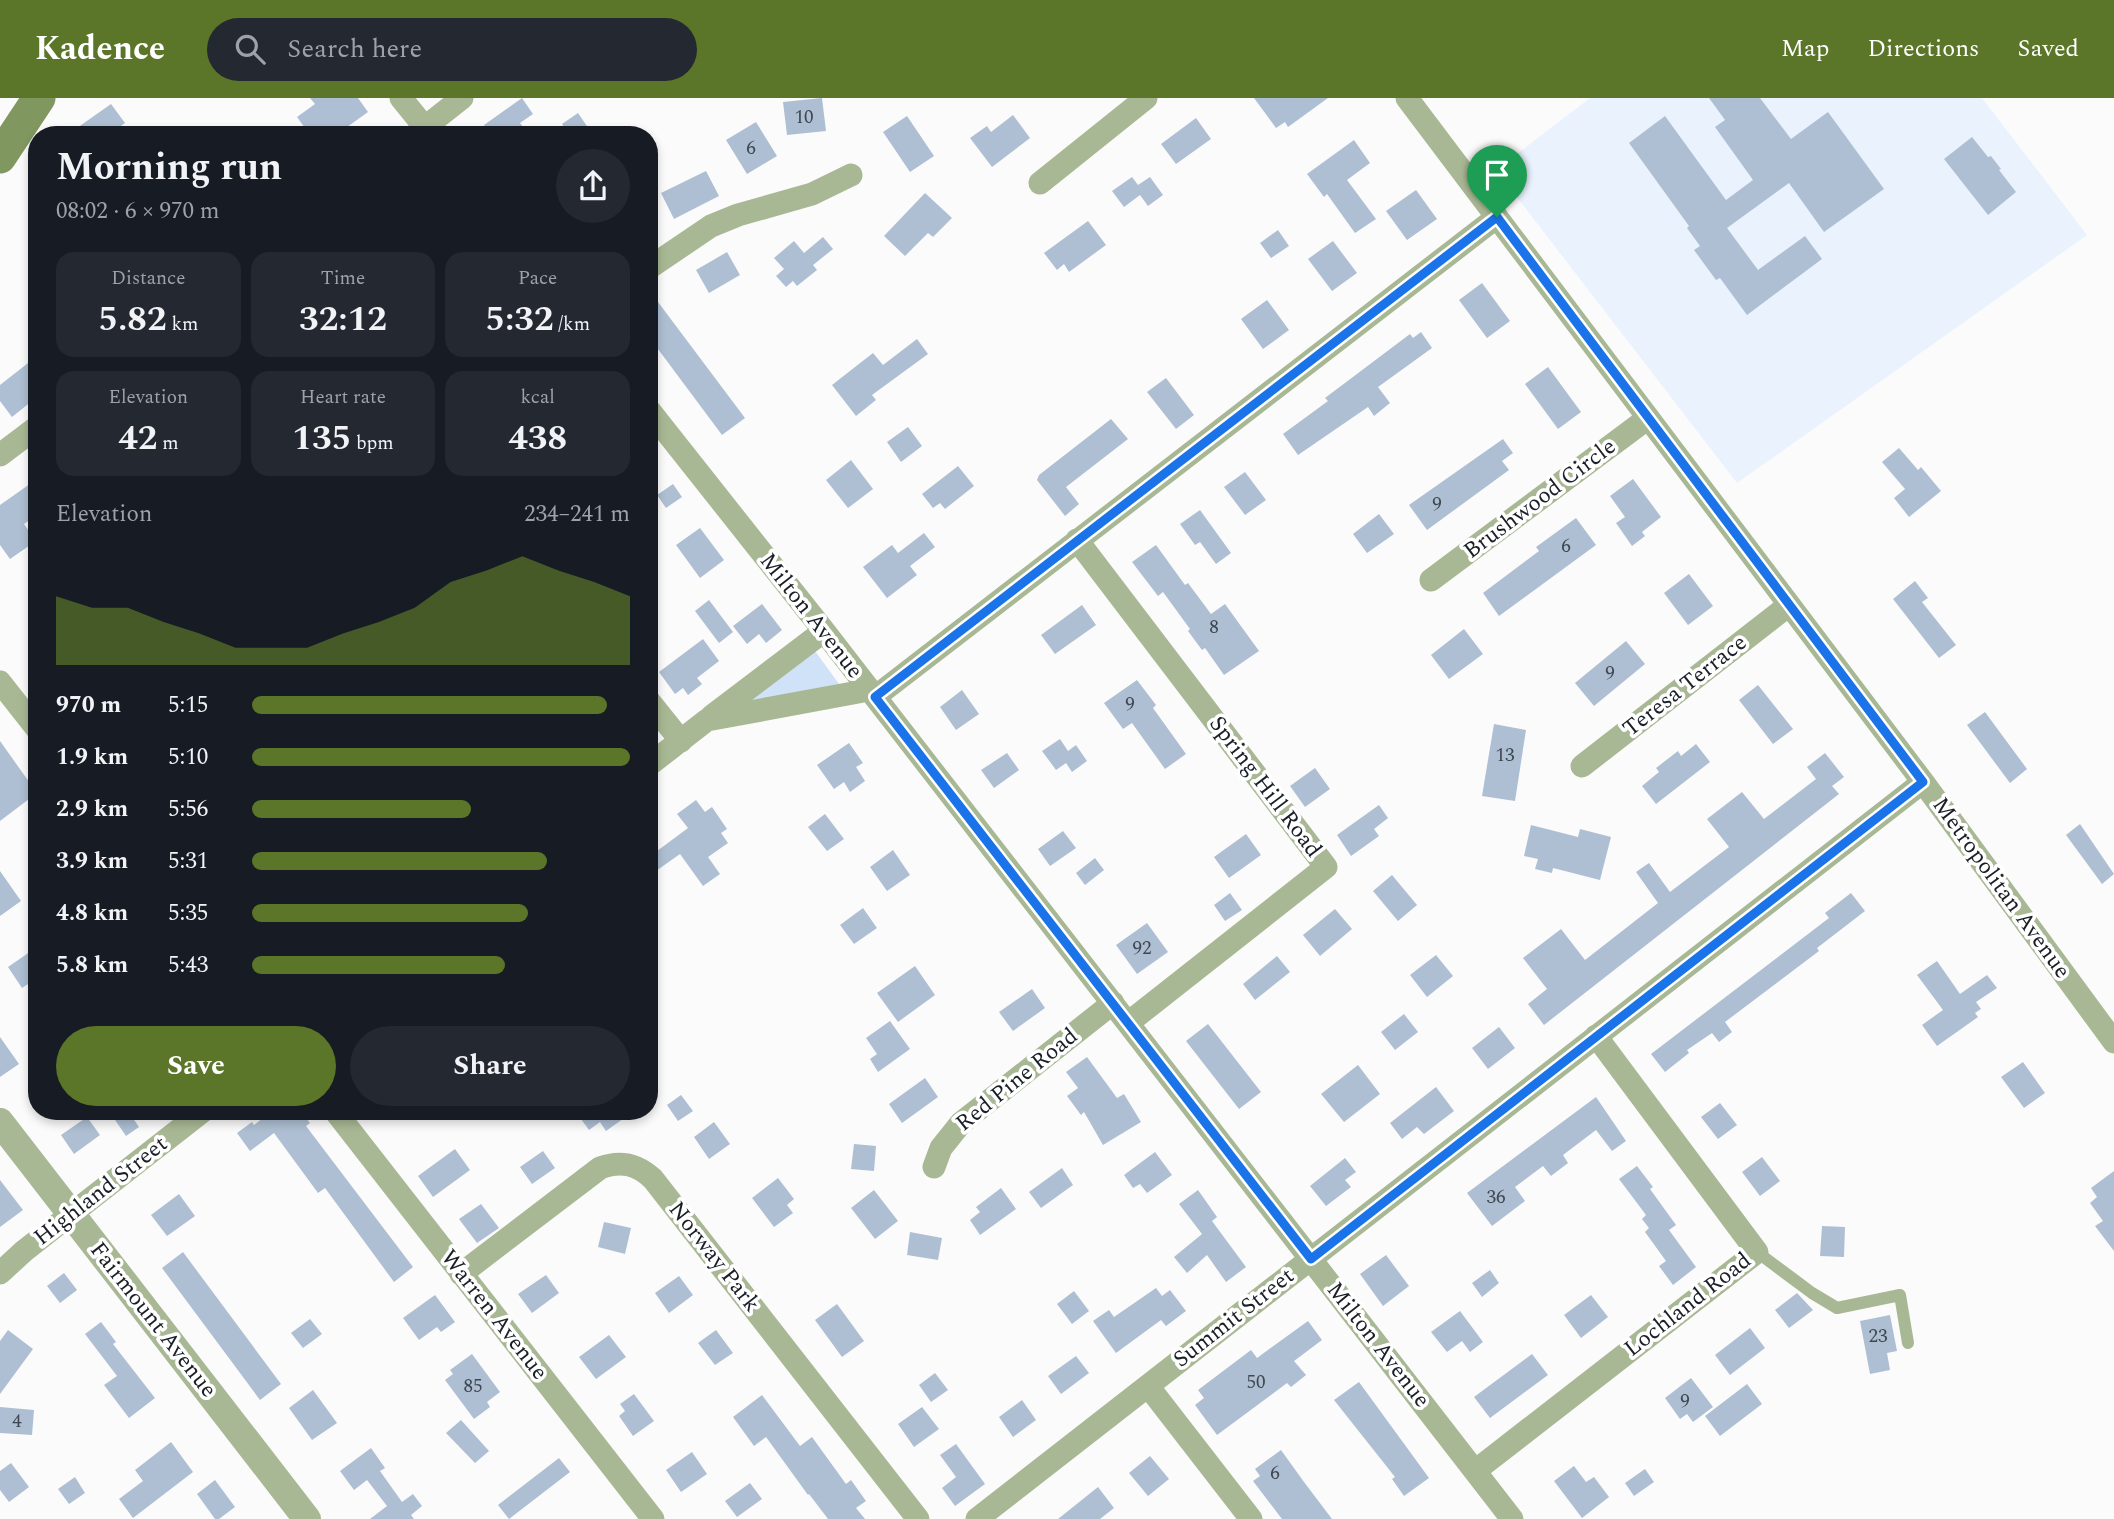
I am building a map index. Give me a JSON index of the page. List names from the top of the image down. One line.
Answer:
{"streets":{"street":["Brushwood Circle","Milton Avenue","Teresa Terrace","Spring Hill Road","Metropolitan Avenue","Red Pine Road","Highland Street","Norway Park","Lochland Road","Warren Avenue","Summit Street","Fairmount Avenue"]},"crossings":[["Brushwood Circle","Metropolitan Avenue"],["Milton Avenue","Spring Hill Road"],["Milton Avenue","Red Pine Road"],["Milton Avenue","Lochland Road"],["Milton Avenue","Summit Street"],["Teresa Terrace","Metropolitan Avenue"],["Metropolitan Avenue","Summit Street"],["Highland Street","Fairmount Avenue"],["Norway Park","Warren Avenue"],["Lochland Road","Summit Street"]],"house_numbers":["10","6","9","6","8","9","9","13","92","36","23","50","85","9","4","6"],"page":{"header":"Kadence","search":"Search here","nav":["Map","Directions","Saved"],"heading":["Morning run","08:02 · 6 × 970 m"],"stats":[["Distance","5.82 km"],["Time","32:12"],["Pace","5:32 /km"],["Elevation","42 m"],["Heart rate","135 bpm"],["kcal","438"]],"chart":["Elevation","234–241 m"],"list":[{"name":"970 m","note":"5:15"},{"name":"1.9 km","note":"5:10"},{"name":"2.9 km","note":"5:56"},{"name":"3.9 km","note":"5:31"},{"name":"4.8 km","note":"5:35"},{"name":"5.8 km","note":"5:43"}],"buttons":["Save","Share"]}}
